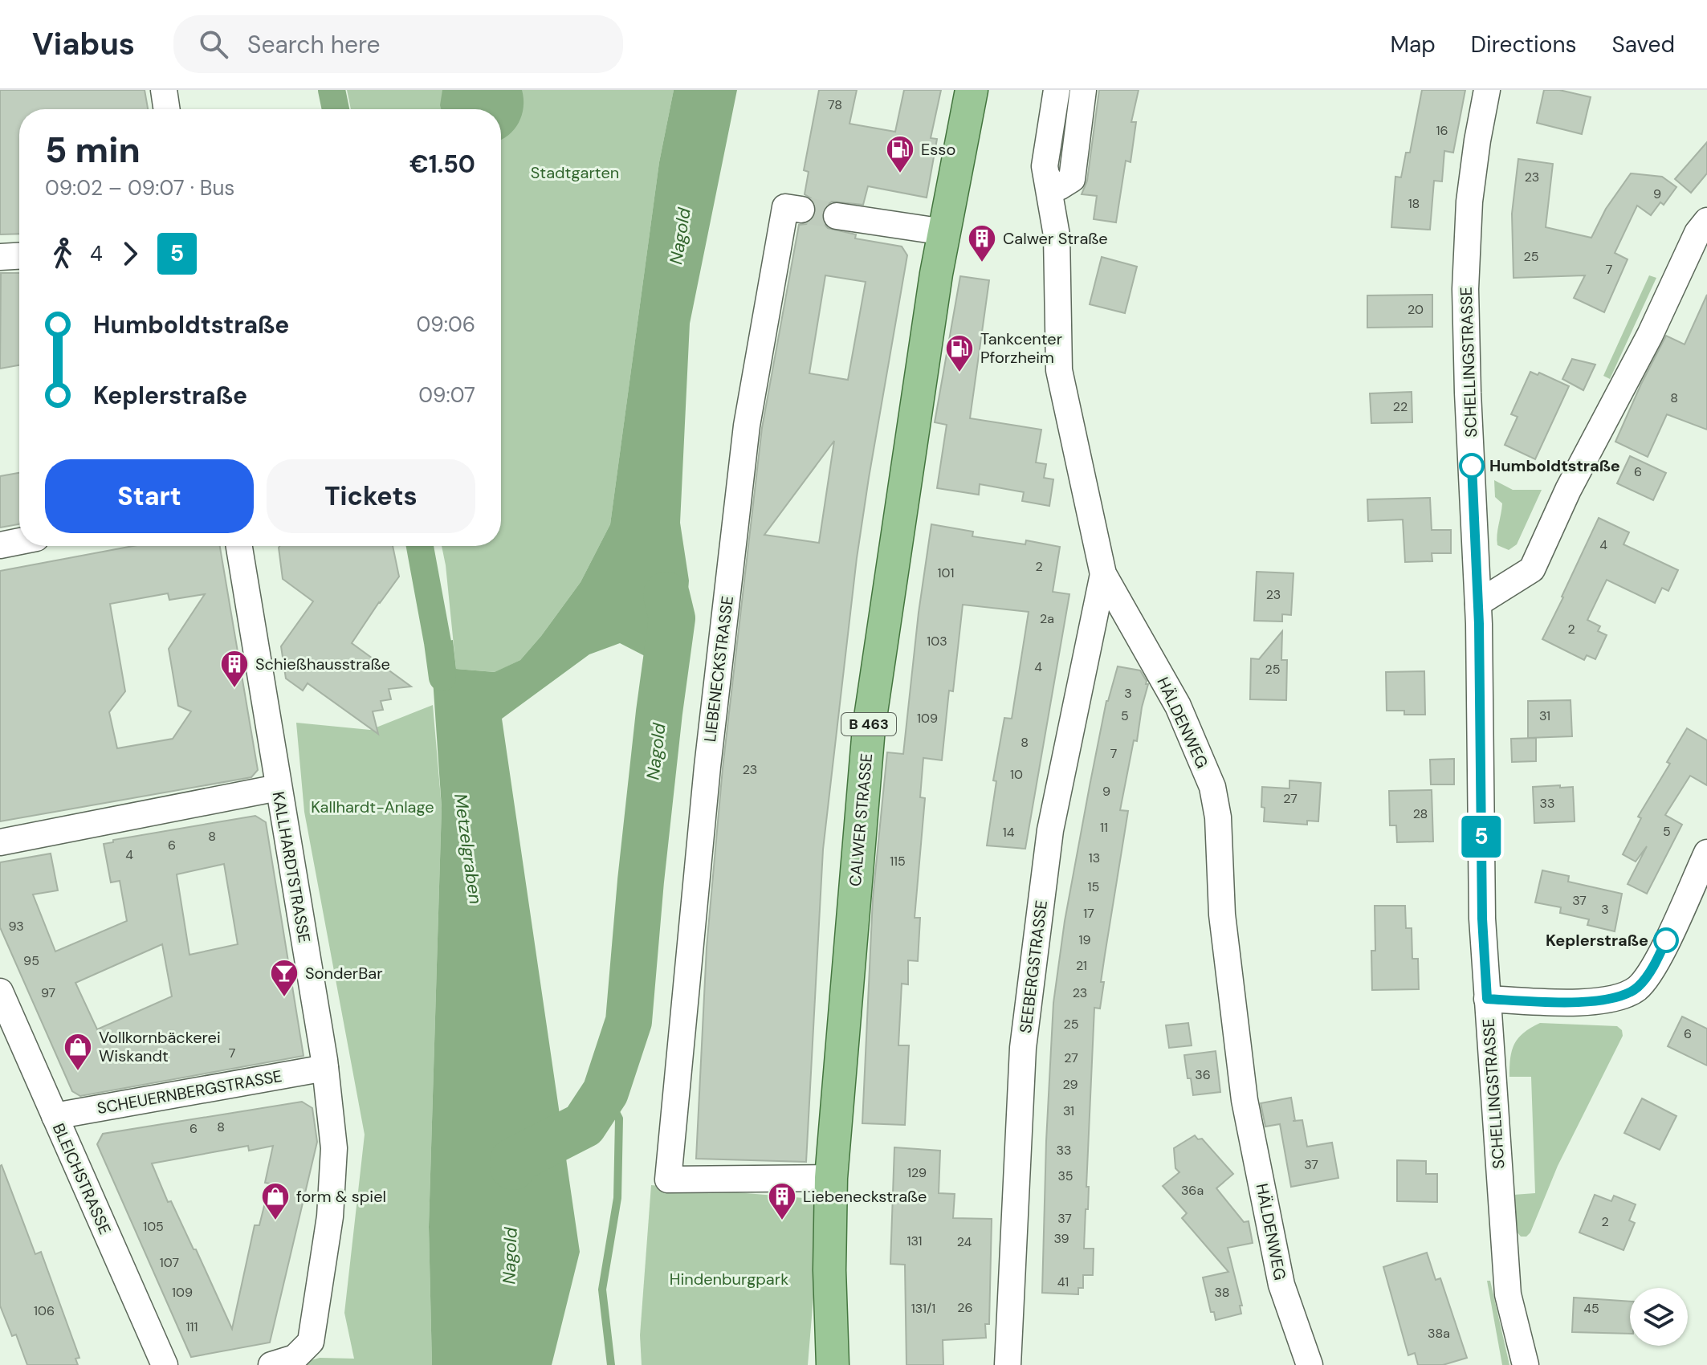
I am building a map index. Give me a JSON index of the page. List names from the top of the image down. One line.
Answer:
{"streets":{"main road":["B 463","CALWER STRASSE"],"street":["SCHELLINGSTRASSE","LIEBENECKSTRASSE","HÄLDENWEG","KALLHARDTSTRASSE","SEEBERGSTRASSE","SCHEUERNBERGSTRASSE","BLEICHSTRASSE"]},"crossings":[["LIEBENECKSTRASSE","CALWER STRASSE"],["HÄLDENWEG","SEEBERGSTRASSE"],["KALLHARDTSTRASSE","SCHEUERNBERGSTRASSE"],["SCHEUERNBERGSTRASSE","BLEICHSTRASSE"]],"water":["Nagold","Metzelgraben"],"parks":["Stadtgarten","Kallhardt-Anlage","Hindenburgpark"],"places":{"fuel station":["Esso","Tankcenter Pforzheim"],"building":["Calwer Straße","Schießhausstraße","Liebeneckstraße"],"other":["Humboldtstraße","Keplerstraße"],"bar":["SonderBar"],"shop":["Vollkornbäckerei Wiskandt","form & spiel"]},"lines":["bus line 5"],"house_numbers":["78","16","23","9","18","25","7","20","8","22","6","4","2","101","23","2a","2","103","4","25","3","5","31","109","8","7","23","10","9","27","33","28","11","5","14","8","6","4","13","115","15","37","3","17","93","19","95","21","97","23","25","6","7","27","36","29","31","8","6","33","37","129","35","36a","37","2","105","39","131","24","107","41","109","38","26","131/1","45","106","111","38a"],"page":{"header":"Viabus","search":"Search here","nav":["Map","Directions","Saved"],"on_map":"5","heading":["5 min","09:02 – 09:07 · Bus","€1.50"],"legs":["4","5"],"list":[{"name":"Humboldtstraße","value":"09:06"},{"name":"Keplerstraße","value":"09:07"}],"buttons":["Start","Tickets"]}}
